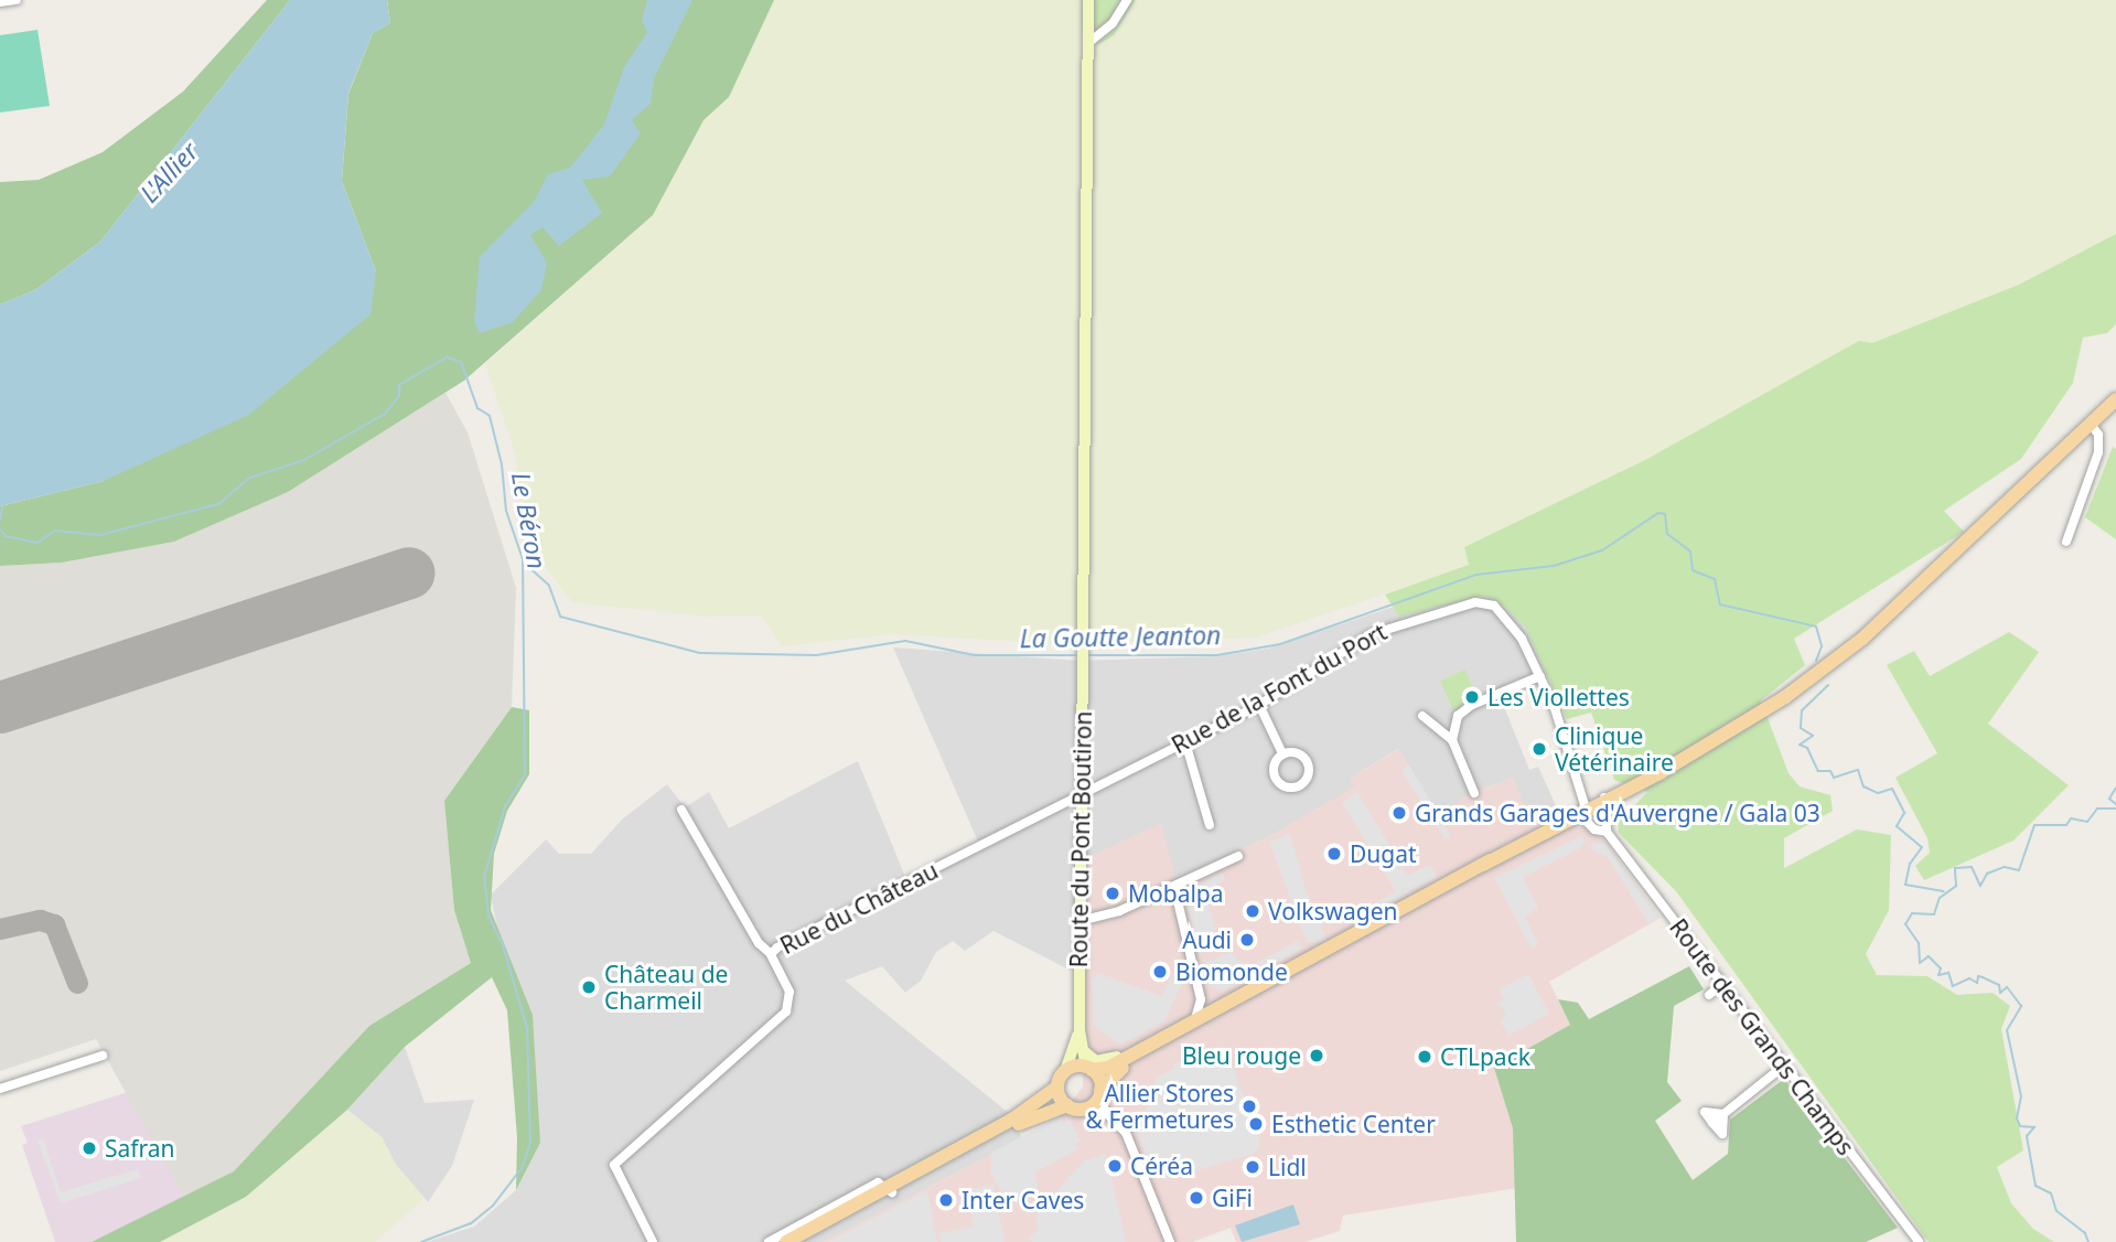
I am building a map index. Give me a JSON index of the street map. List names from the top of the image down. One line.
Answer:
{"streets":{"main road":["Route du Pont Boutiron"],"street":["Rue de la Font du Port","Rue du Château","Route des Grands Champs"]},"crossings":[["Rue de la Font du Port","Route du Pont Boutiron"],["Rue de la Font du Port","Rue du Château"],["Rue de la Font du Port","Route des Grands Champs"],["Route du Pont Boutiron","Rue du Château"]],"water":["L'Allier","Le Béron","La Goutte Jeanton"],"places":["Les Viollettes","Clinique Vétérinaire","Grands Garages d'Auvergne / Gala 03","Dugat","Mobalpa","Volkswagen","Audi","Biomonde","Château de Charmeil","Bleu rouge","CTLpack","Allier Stores & Fermetures","Esthetic Center","Safran","Céréa","Lidl","GiFi","Inter Caves"]}
